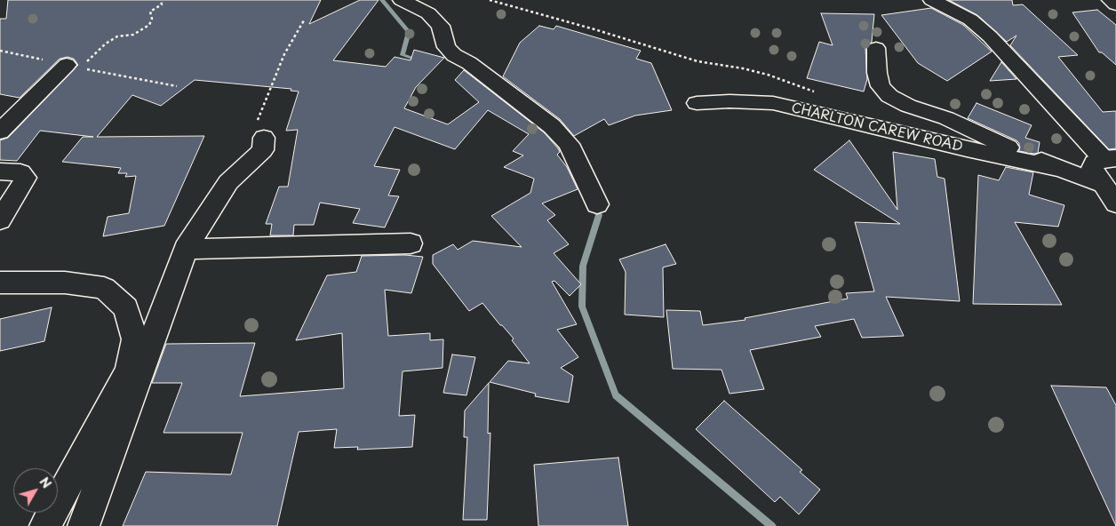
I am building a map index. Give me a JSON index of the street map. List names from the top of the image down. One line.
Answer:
{"streets":{"street":["CHARLTON CAREW ROAD"]},"north":"top right"}
